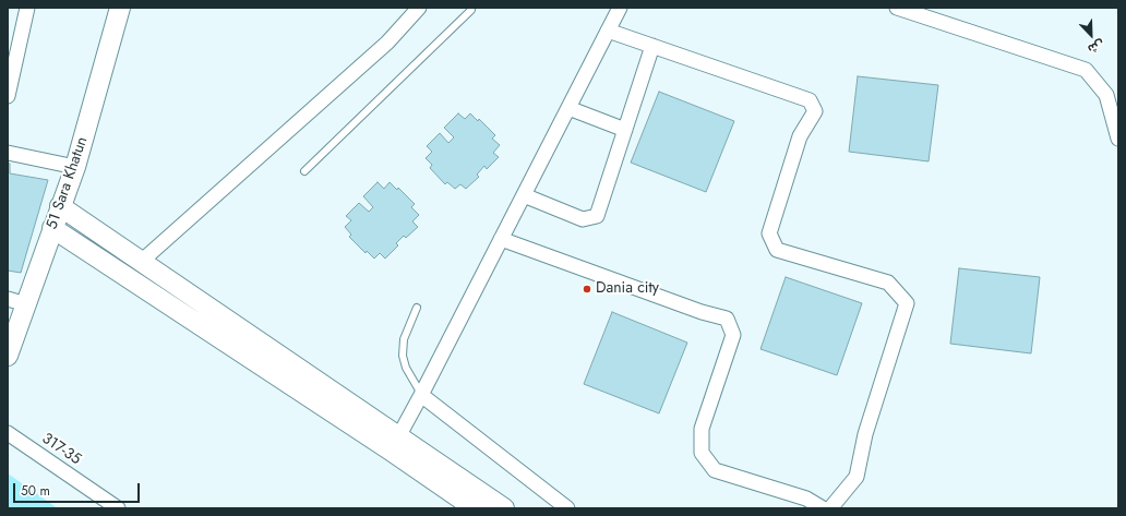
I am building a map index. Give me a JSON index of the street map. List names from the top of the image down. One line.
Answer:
{"streets":{"street":["51 Sara Khatun","317-35"]},"places":["Dania city"],"scale_bar":"50 m","north":"bottom right"}
